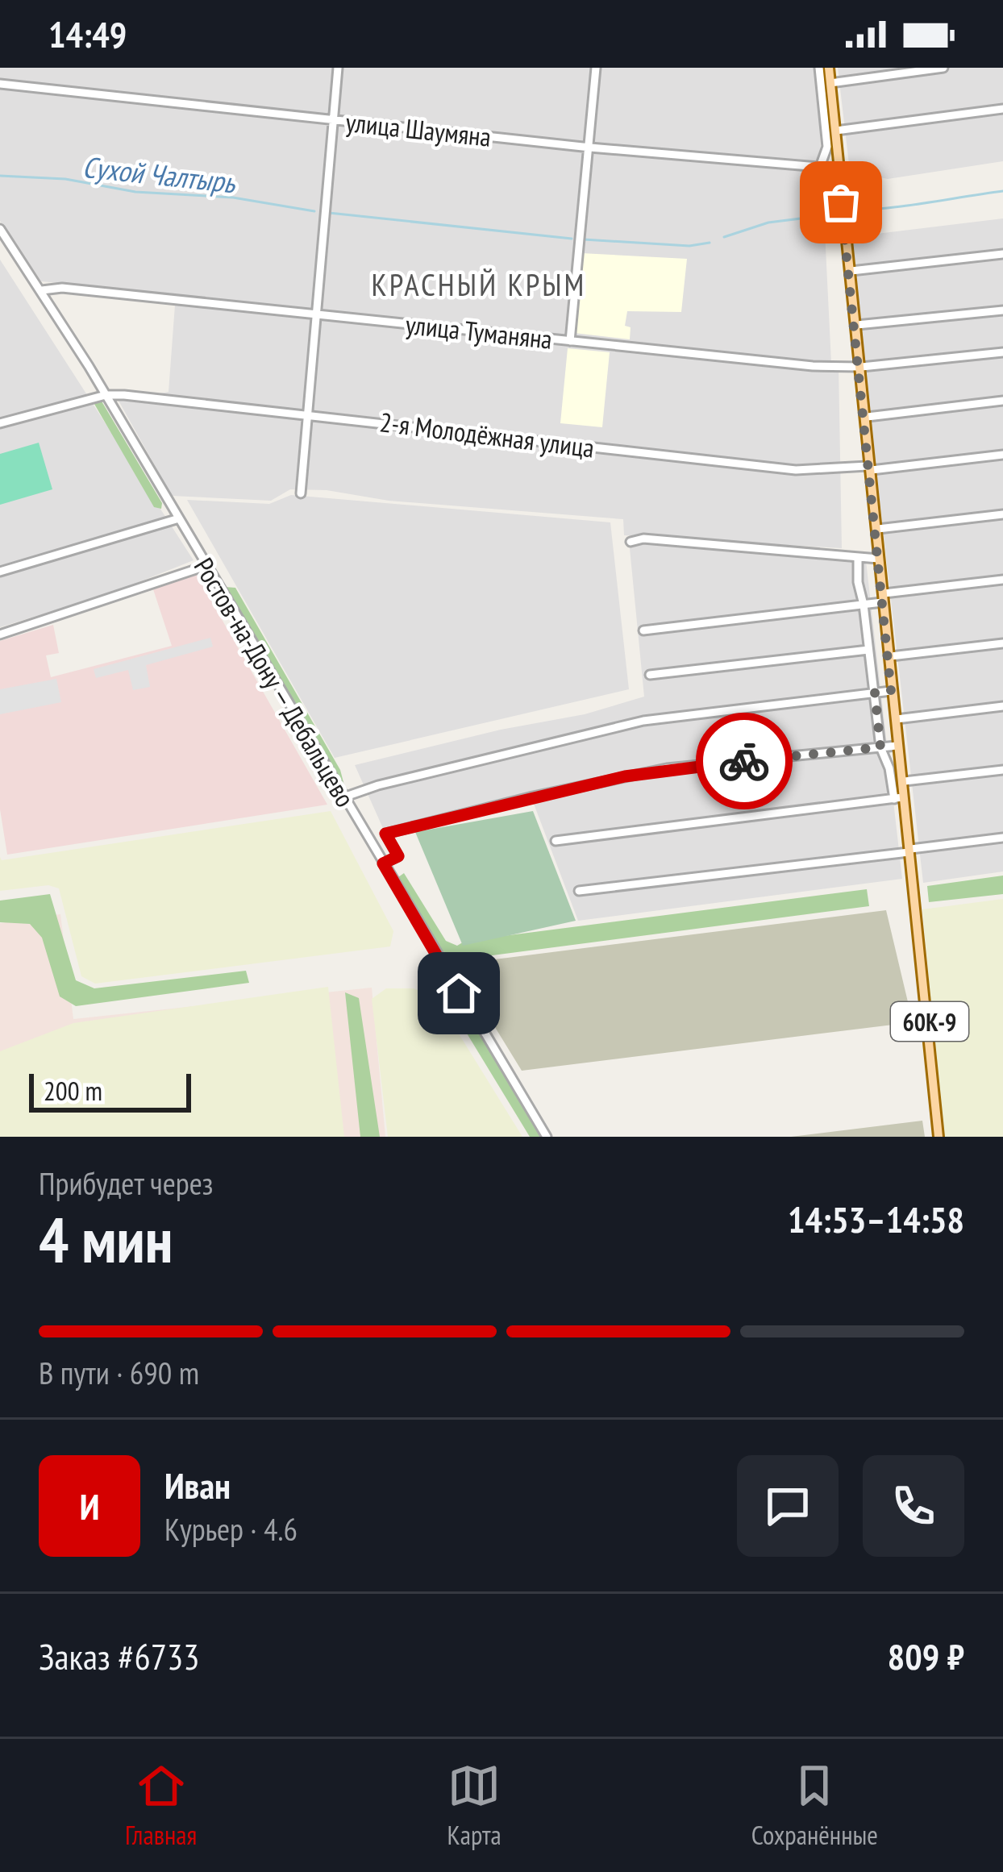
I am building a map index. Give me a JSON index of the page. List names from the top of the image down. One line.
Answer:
{"streets":{"main road":["60К-9"],"street":["улица Шаумяна","улица Туманяна","2-я Молодёжная улица","Ростов-на-Дону — Дебальцево"]},"crossings":[["улица Шаумяна","60К-9"],["улица Туманяна","Ростов-на-Дону — Дебальцево"],["улица Туманяна","60К-9"],["2-я Молодёжная улица","Ростов-на-Дону — Дебальцево"],["2-я Молодёжная улица","60К-9"]],"districts":["КРАСНЫЙ КРЫМ"],"water":["Сухой Чалтырь"],"scale_bar":"200 m","page":{"status":"14:49","scale":"200 m","heading":["4 мин","Прибудет через","14:53–14:58"],"panel":["Иван","Курьер · 4.6","Заказ #6733","809 ₽"],"bar":"В пути · 690 m","round":"И","tabs":["Главная","Карта","Сохранённые"]}}
